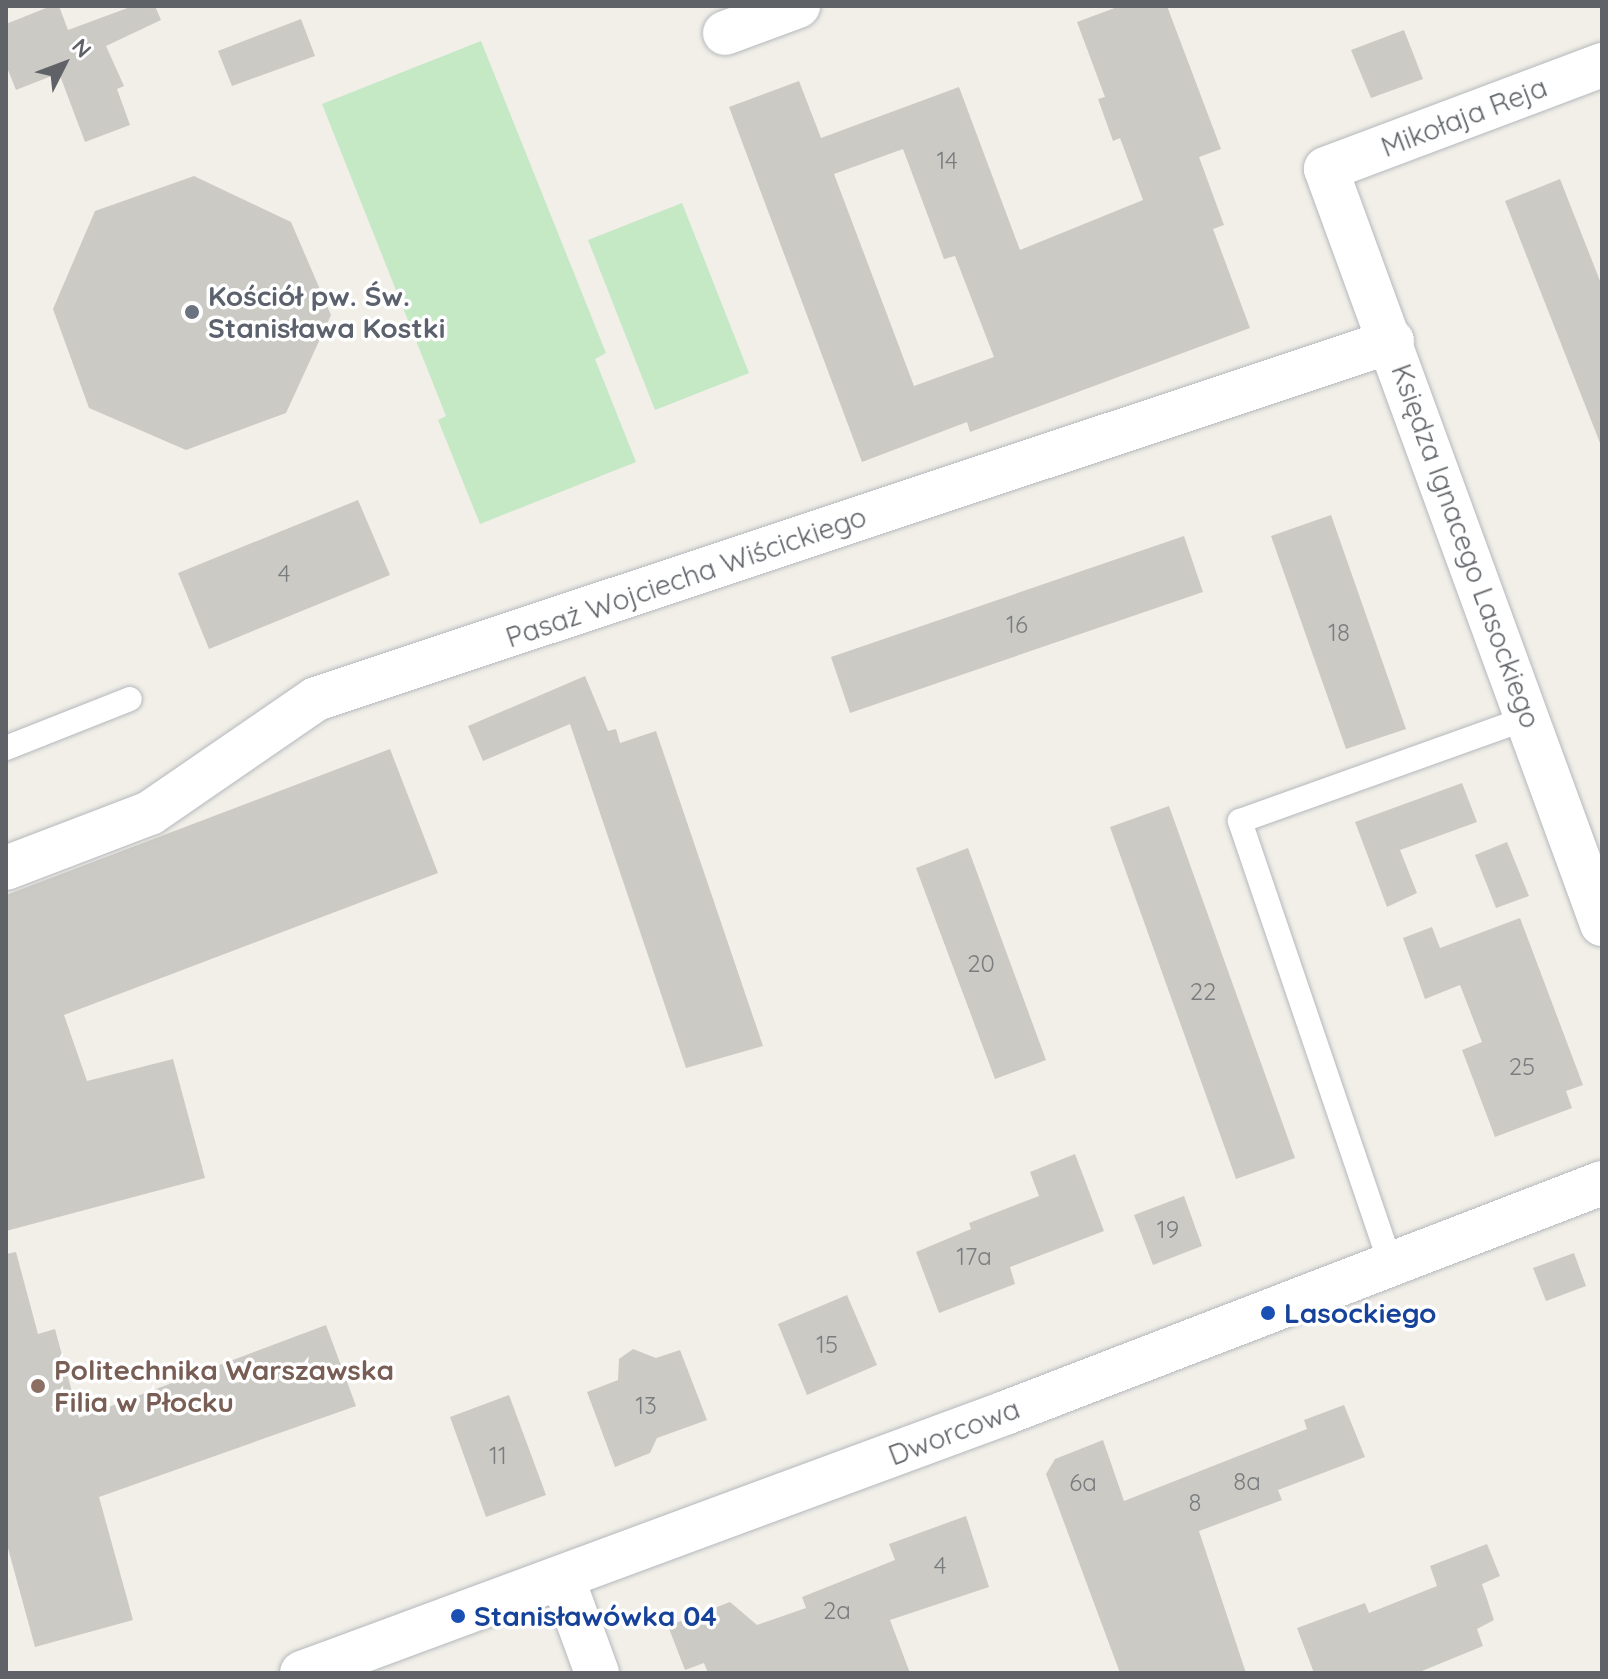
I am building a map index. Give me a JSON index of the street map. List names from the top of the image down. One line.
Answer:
{"streets":{"street":["Mikołaja Reja","Księdza Ignacego Lasockiego","Pasaż Wojciecha Wiścickiego","Dworcowa"]},"crossings":[["Mikołaja Reja","Księdza Ignacego Lasockiego"],["Księdza Ignacego Lasockiego","Pasaż Wojciecha Wiścickiego"]],"places":["Kościół pw. Św. Stanisława Kostki","Lasockiego","Politechnika Warszawska Filia w Płocku","Stanisławówka 04"],"house_numbers":["14","4","16","18","20","22","25","19","17a","15","13","11","8a","6a","8","4","2a"],"north":"top right"}
